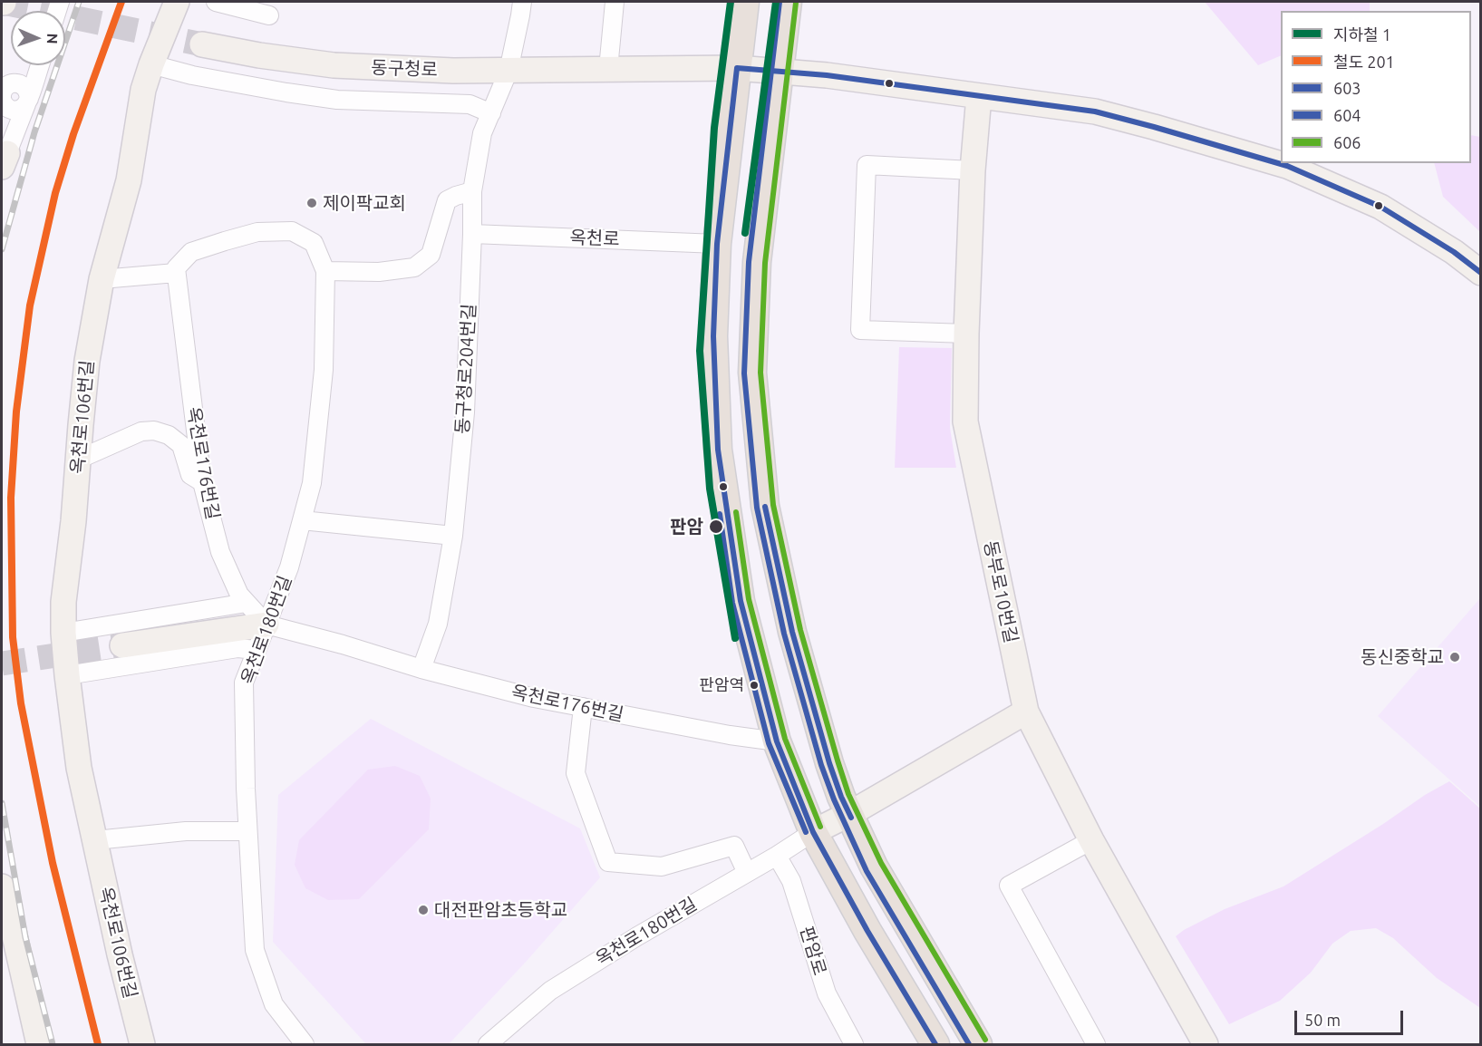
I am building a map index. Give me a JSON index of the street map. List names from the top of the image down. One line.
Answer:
{"streets":{"street":["동구청로","옥천로","동구청로204번길","옥천로106번길","옥천로176번길","동부로10번길","옥천로180번길","판암로"]},"crossings":[["동구청로","동구청로204번길"],["동구청로","동부로10번길"],["옥천로","동구청로204번길"],["동구청로204번길","옥천로176번길"],["옥천로176번길","옥천로180번길"],["옥천로180번길","판암로"]],"places":["제이팍교회","판암","동신중학교","판암역","대전판암초등학교"],"lines":["metro line 1","rail line 201","transit line 604","transit line 606","transit line 603"],"legend":["지하철 1","철도 201","603","604","606"],"scale_bar":"50 m","north":"right"}
